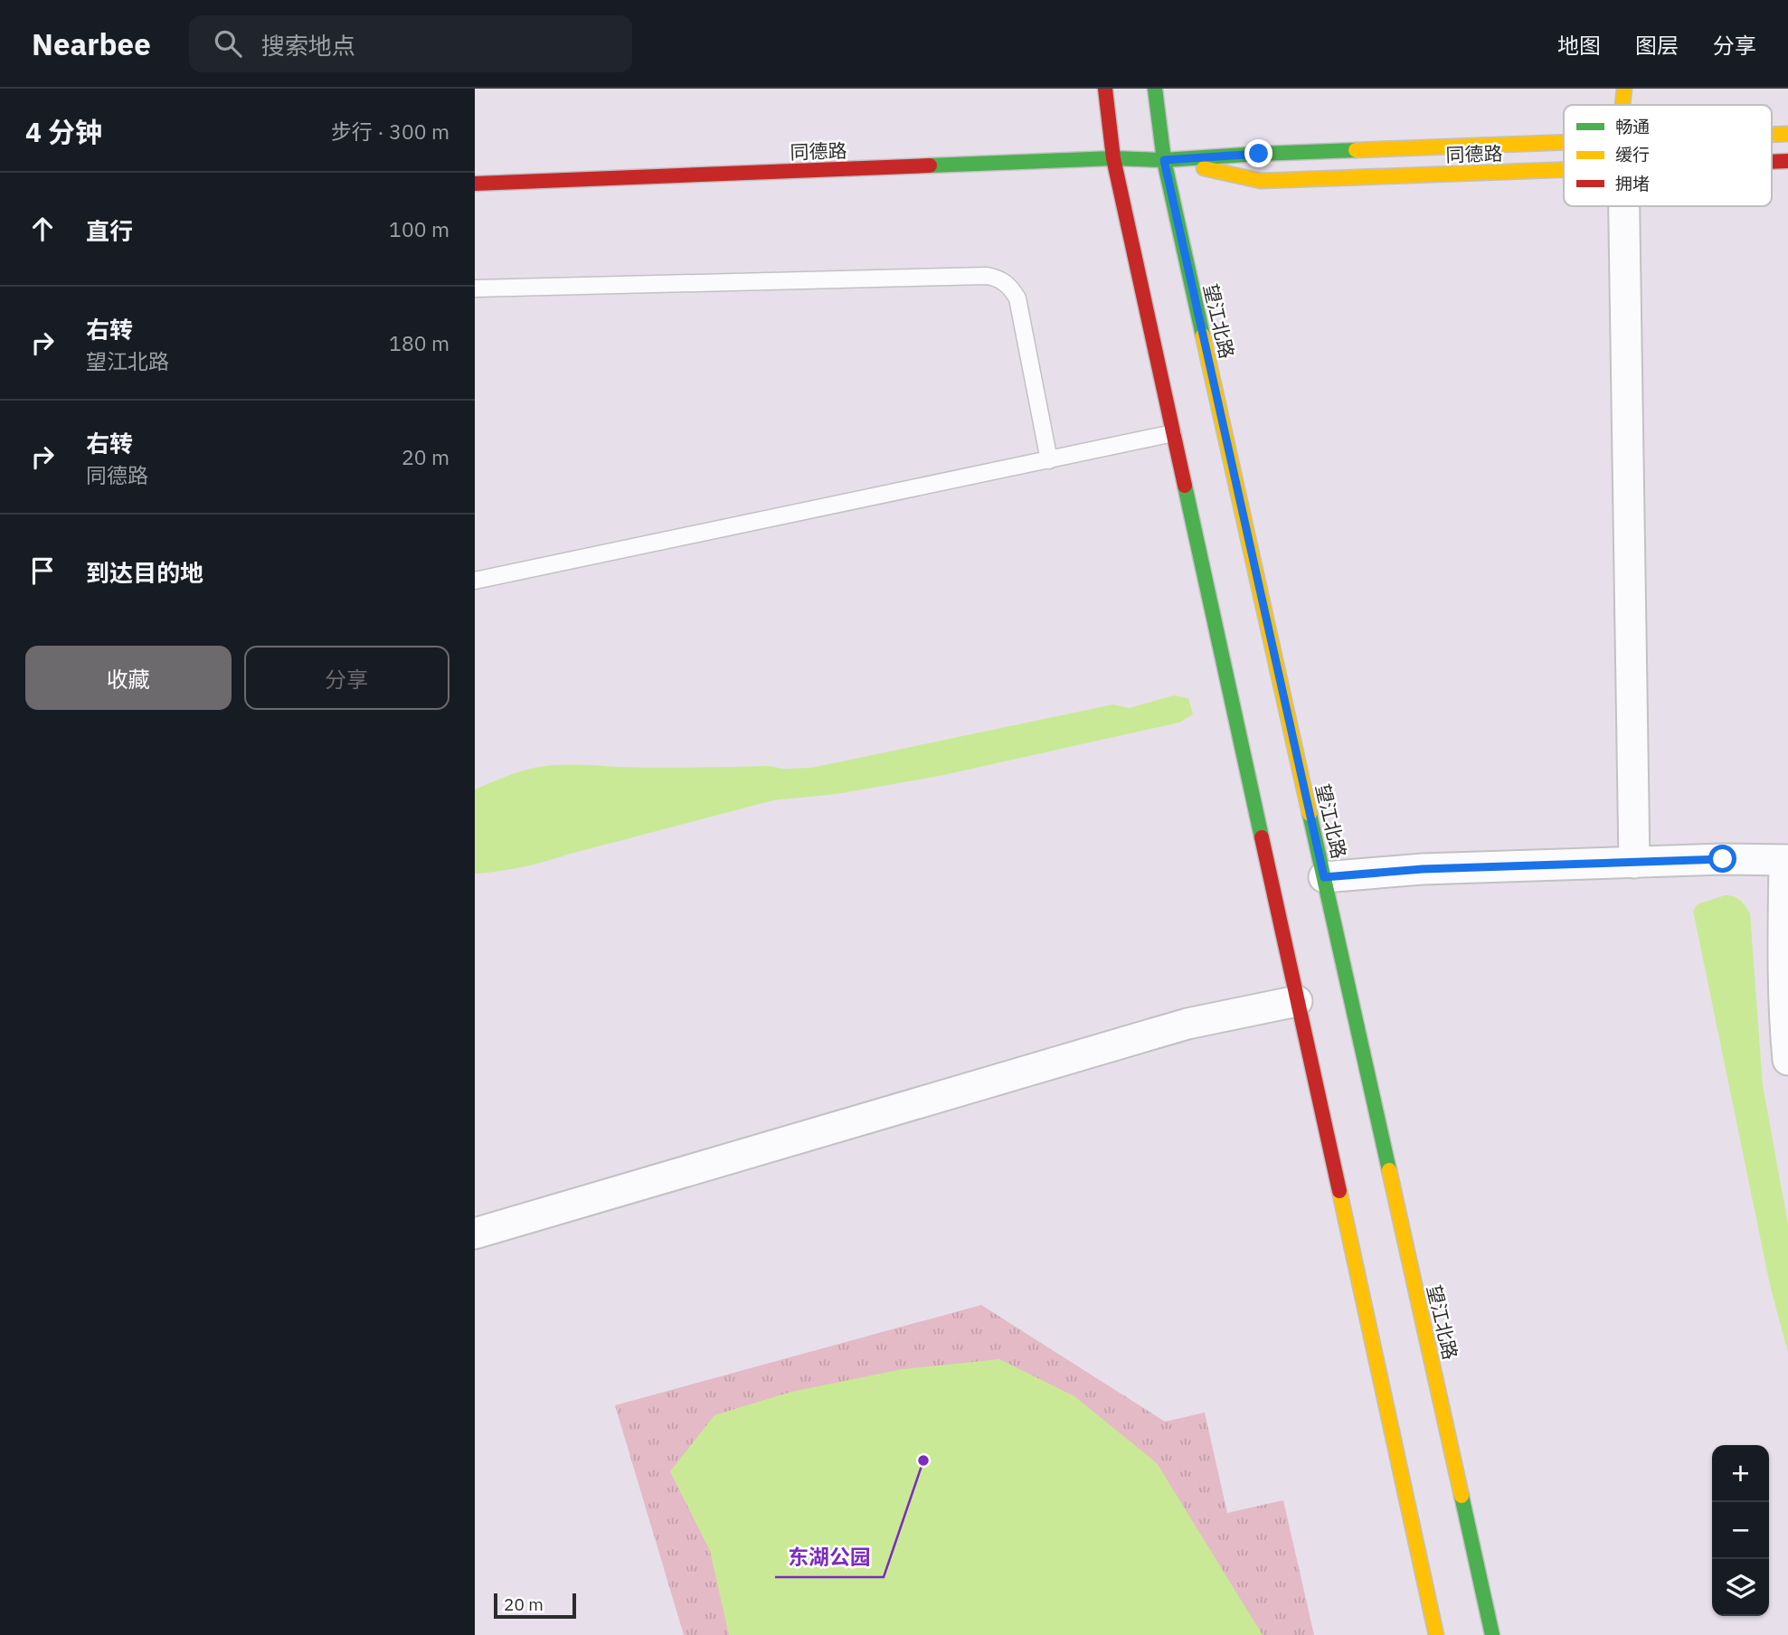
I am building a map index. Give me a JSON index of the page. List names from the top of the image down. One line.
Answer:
{"streets":{"main road":["同德路","望江北路"]},"crossings":[["同德路","望江北路"]],"places":["东湖公园"],"legend":["畅通","缓行","拥堵"],"scale_bar":"20 m","page":{"header":"Nearbee","search":"搜索地点","nav":["地图","图层","分享"],"heading":["4 分钟","步行 · 300 m"],"list":[["直行","100 m"],["右转","望江北路","180 m"],["右转","同德路","20 m"],"到达目的地"],"buttons":["收藏","分享"],"map_buttons":["+","−"],"scale":"20 m"}}
